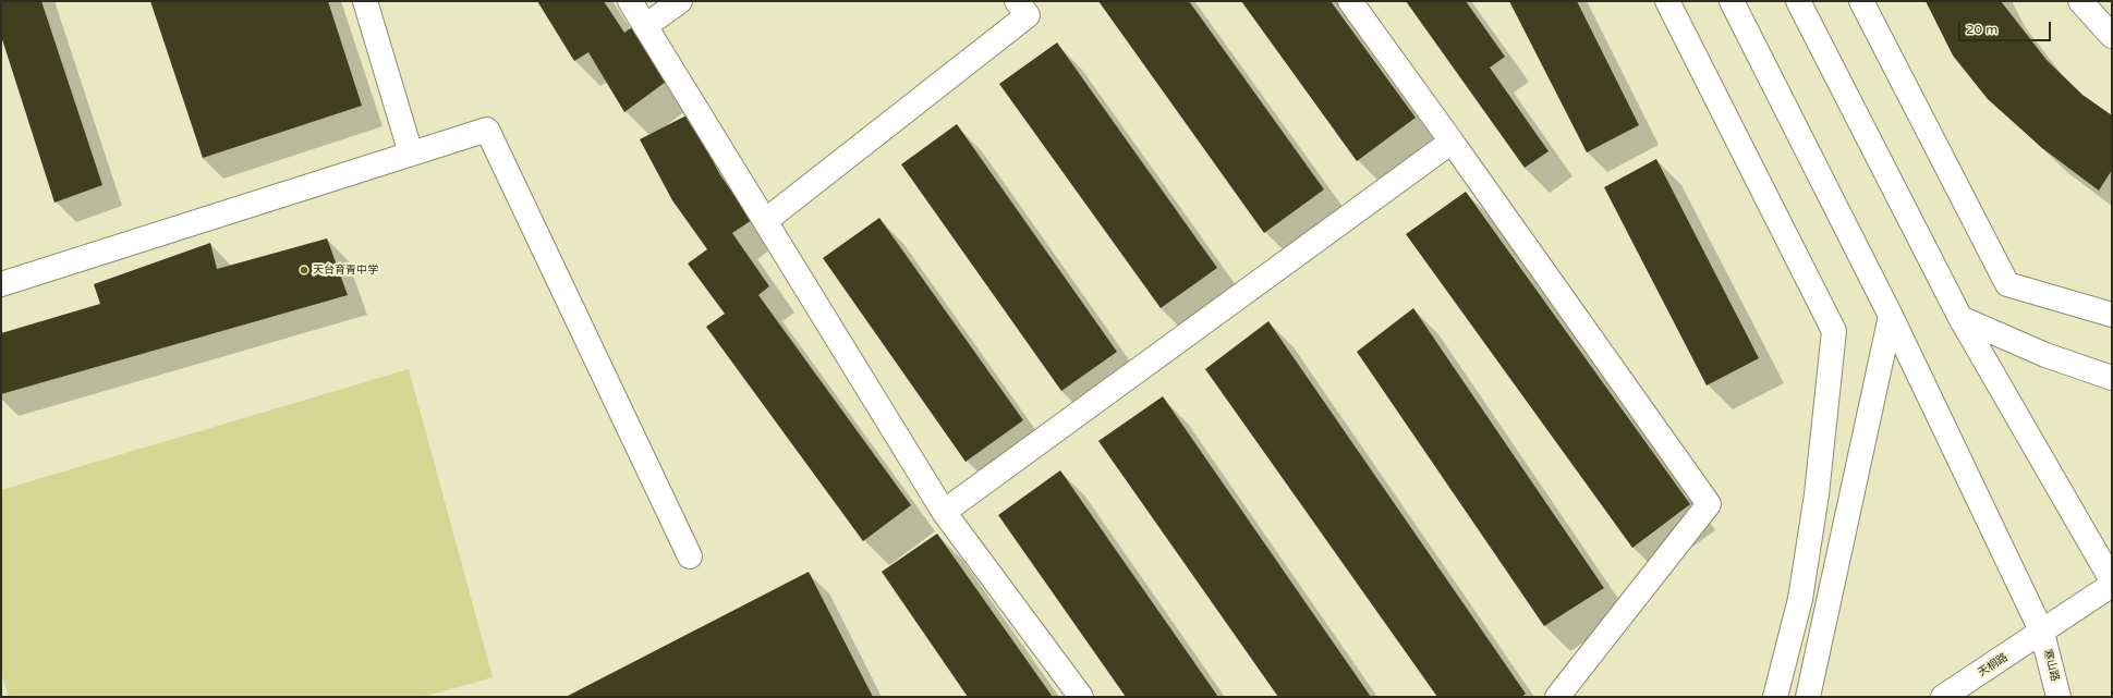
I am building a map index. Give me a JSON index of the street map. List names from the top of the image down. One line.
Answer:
{"streets":{"main road":["天桐路","寒山路"]},"crossings":[["天桐路","寒山路"]],"places":["天台育青中学"],"scale_bar":"20 m"}
